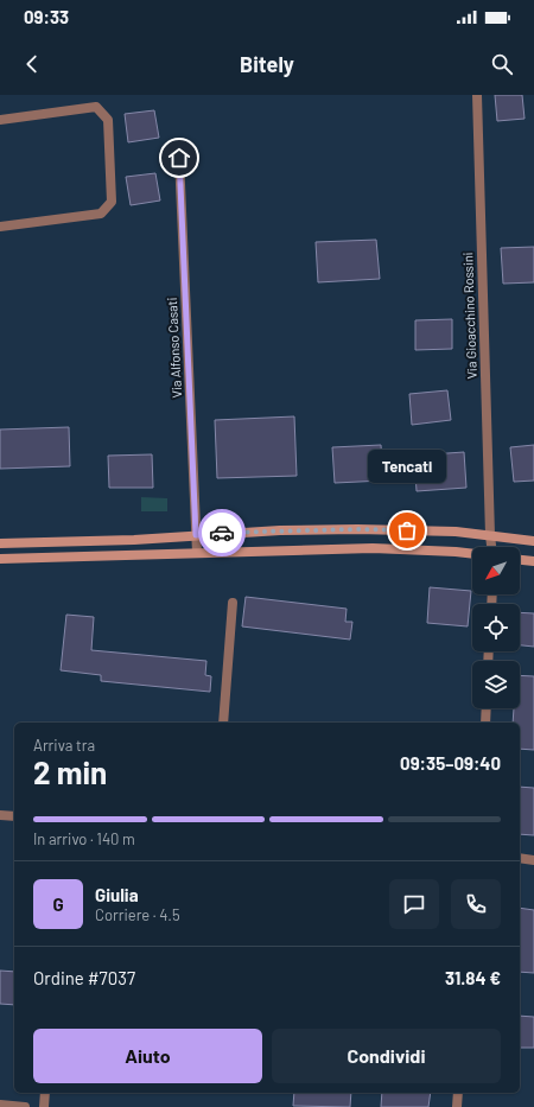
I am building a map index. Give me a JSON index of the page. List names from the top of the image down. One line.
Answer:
{"streets":{"street":["Via Gioacchino Rossini","Via Alfonso Casati"]},"places":["Tencati"],"north":"bottom left","page":{"status":"09:33","header":"Bitely","bubble":"Tencati","heading":["2 min","Arriva tra","09:35–09:40"],"panel":["Giulia","Corriere · 4.5","Ordine #7037","31.84 €"],"bar":"In arrivo · 140 m","round":"G","buttons":["Aiuto","Condividi"]}}
